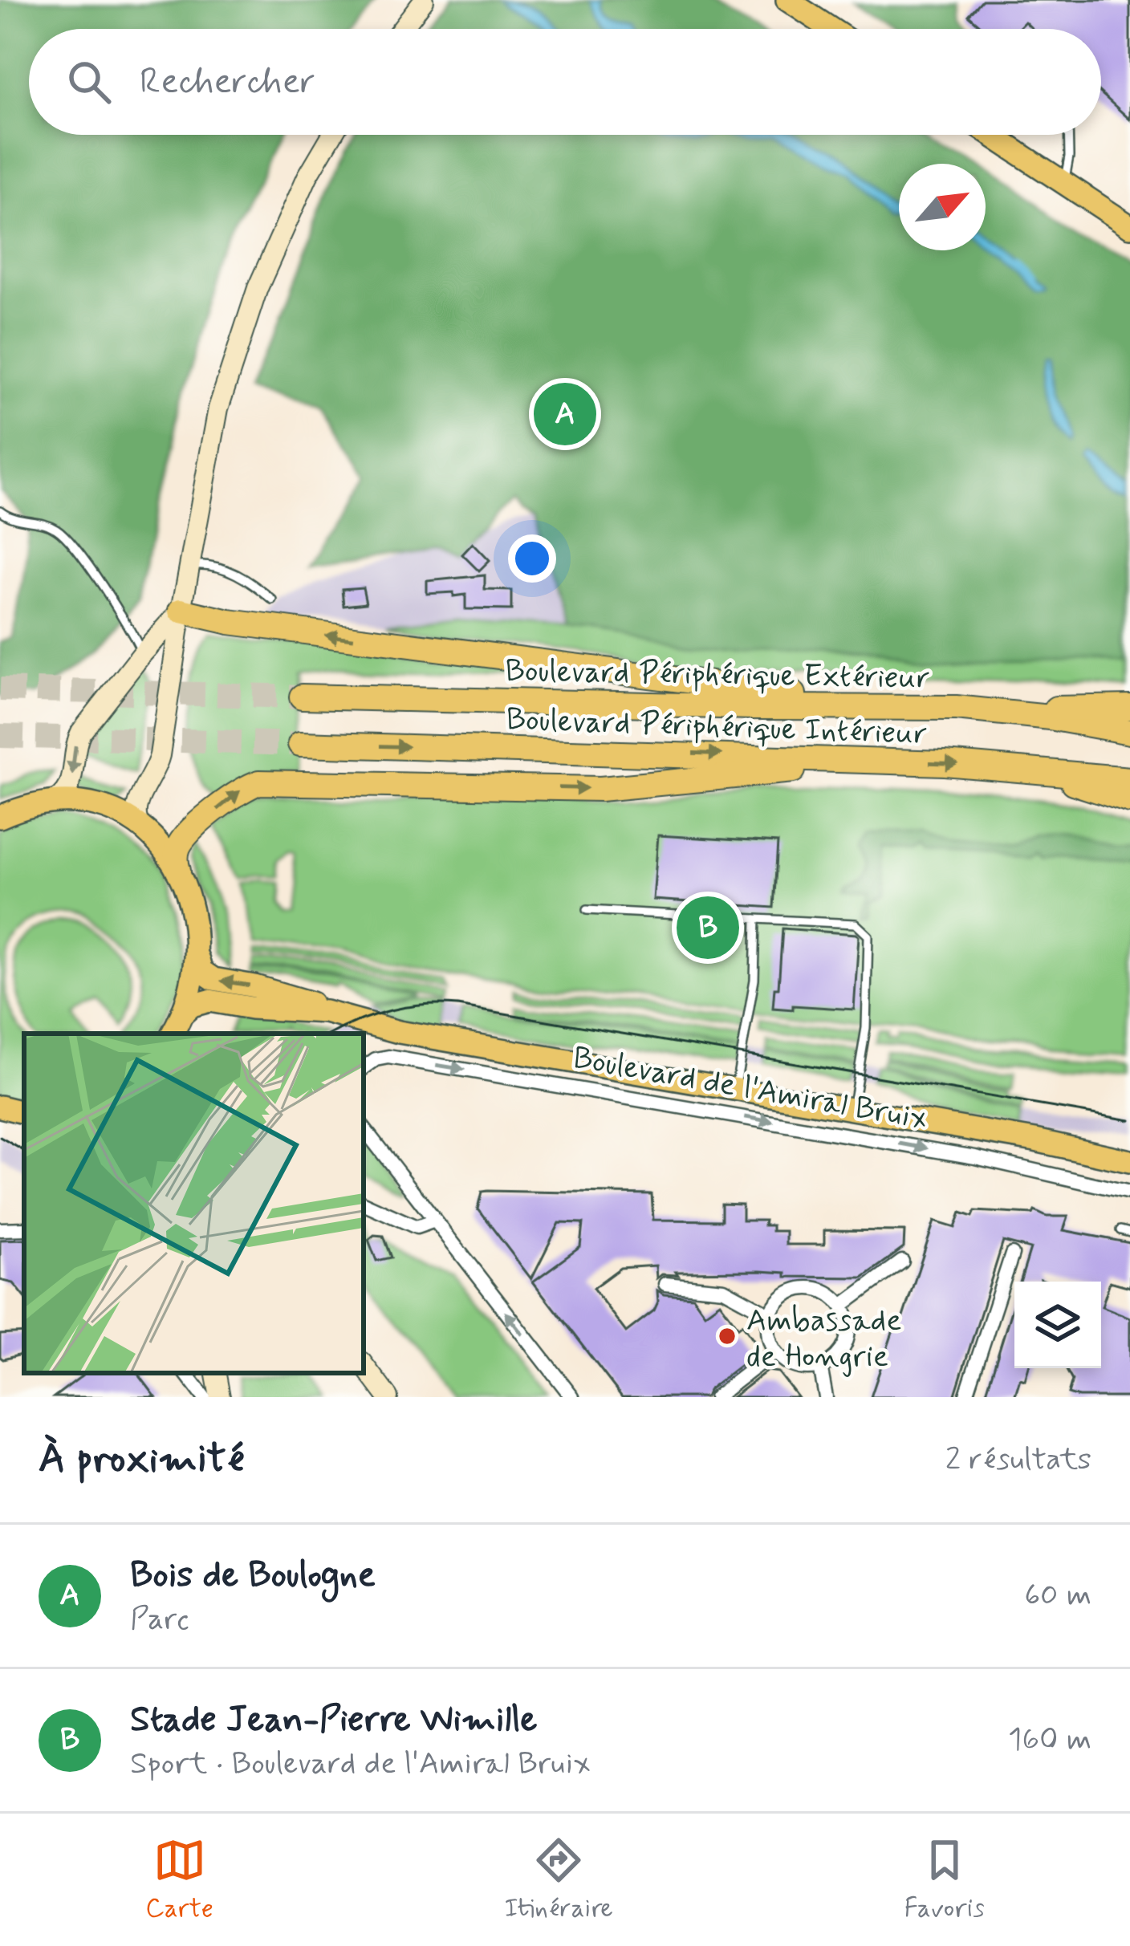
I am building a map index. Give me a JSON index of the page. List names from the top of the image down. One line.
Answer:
{"streets":{"highway":["Boulevard Périphérique Extérieur","Boulevard Périphérique Intérieur"],"main road":["Boulevard de l'Amiral Bruix"]},"places":["Ambassade de Hongrie"],"north":"top right","page":{"search":"Rechercher","pins":["A","B"],"heading":["À proximité","2 résultats"],"list":[{"mark":"A","name":"Bois de Boulogne","note":"Parc","value":"60 m"},{"mark":"B","name":"Stade Jean-Pierre Wimille","note":"Sport · Boulevard de l'Amiral Bruix","value":"160 m"}],"nav":["Carte","Itinéraire","Favoris"]}}
